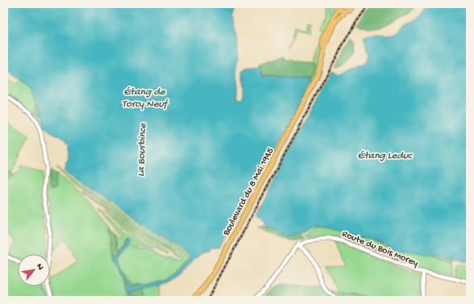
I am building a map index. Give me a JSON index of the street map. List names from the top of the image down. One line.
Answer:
{"streets":{"main road":["Boulevard du 8 Mai 1945"],"street":["Route du Bois Morey"]},"water":["Étang de Torcy Neuf","La Bourbince","Étang Leduc"],"north":"top right"}
